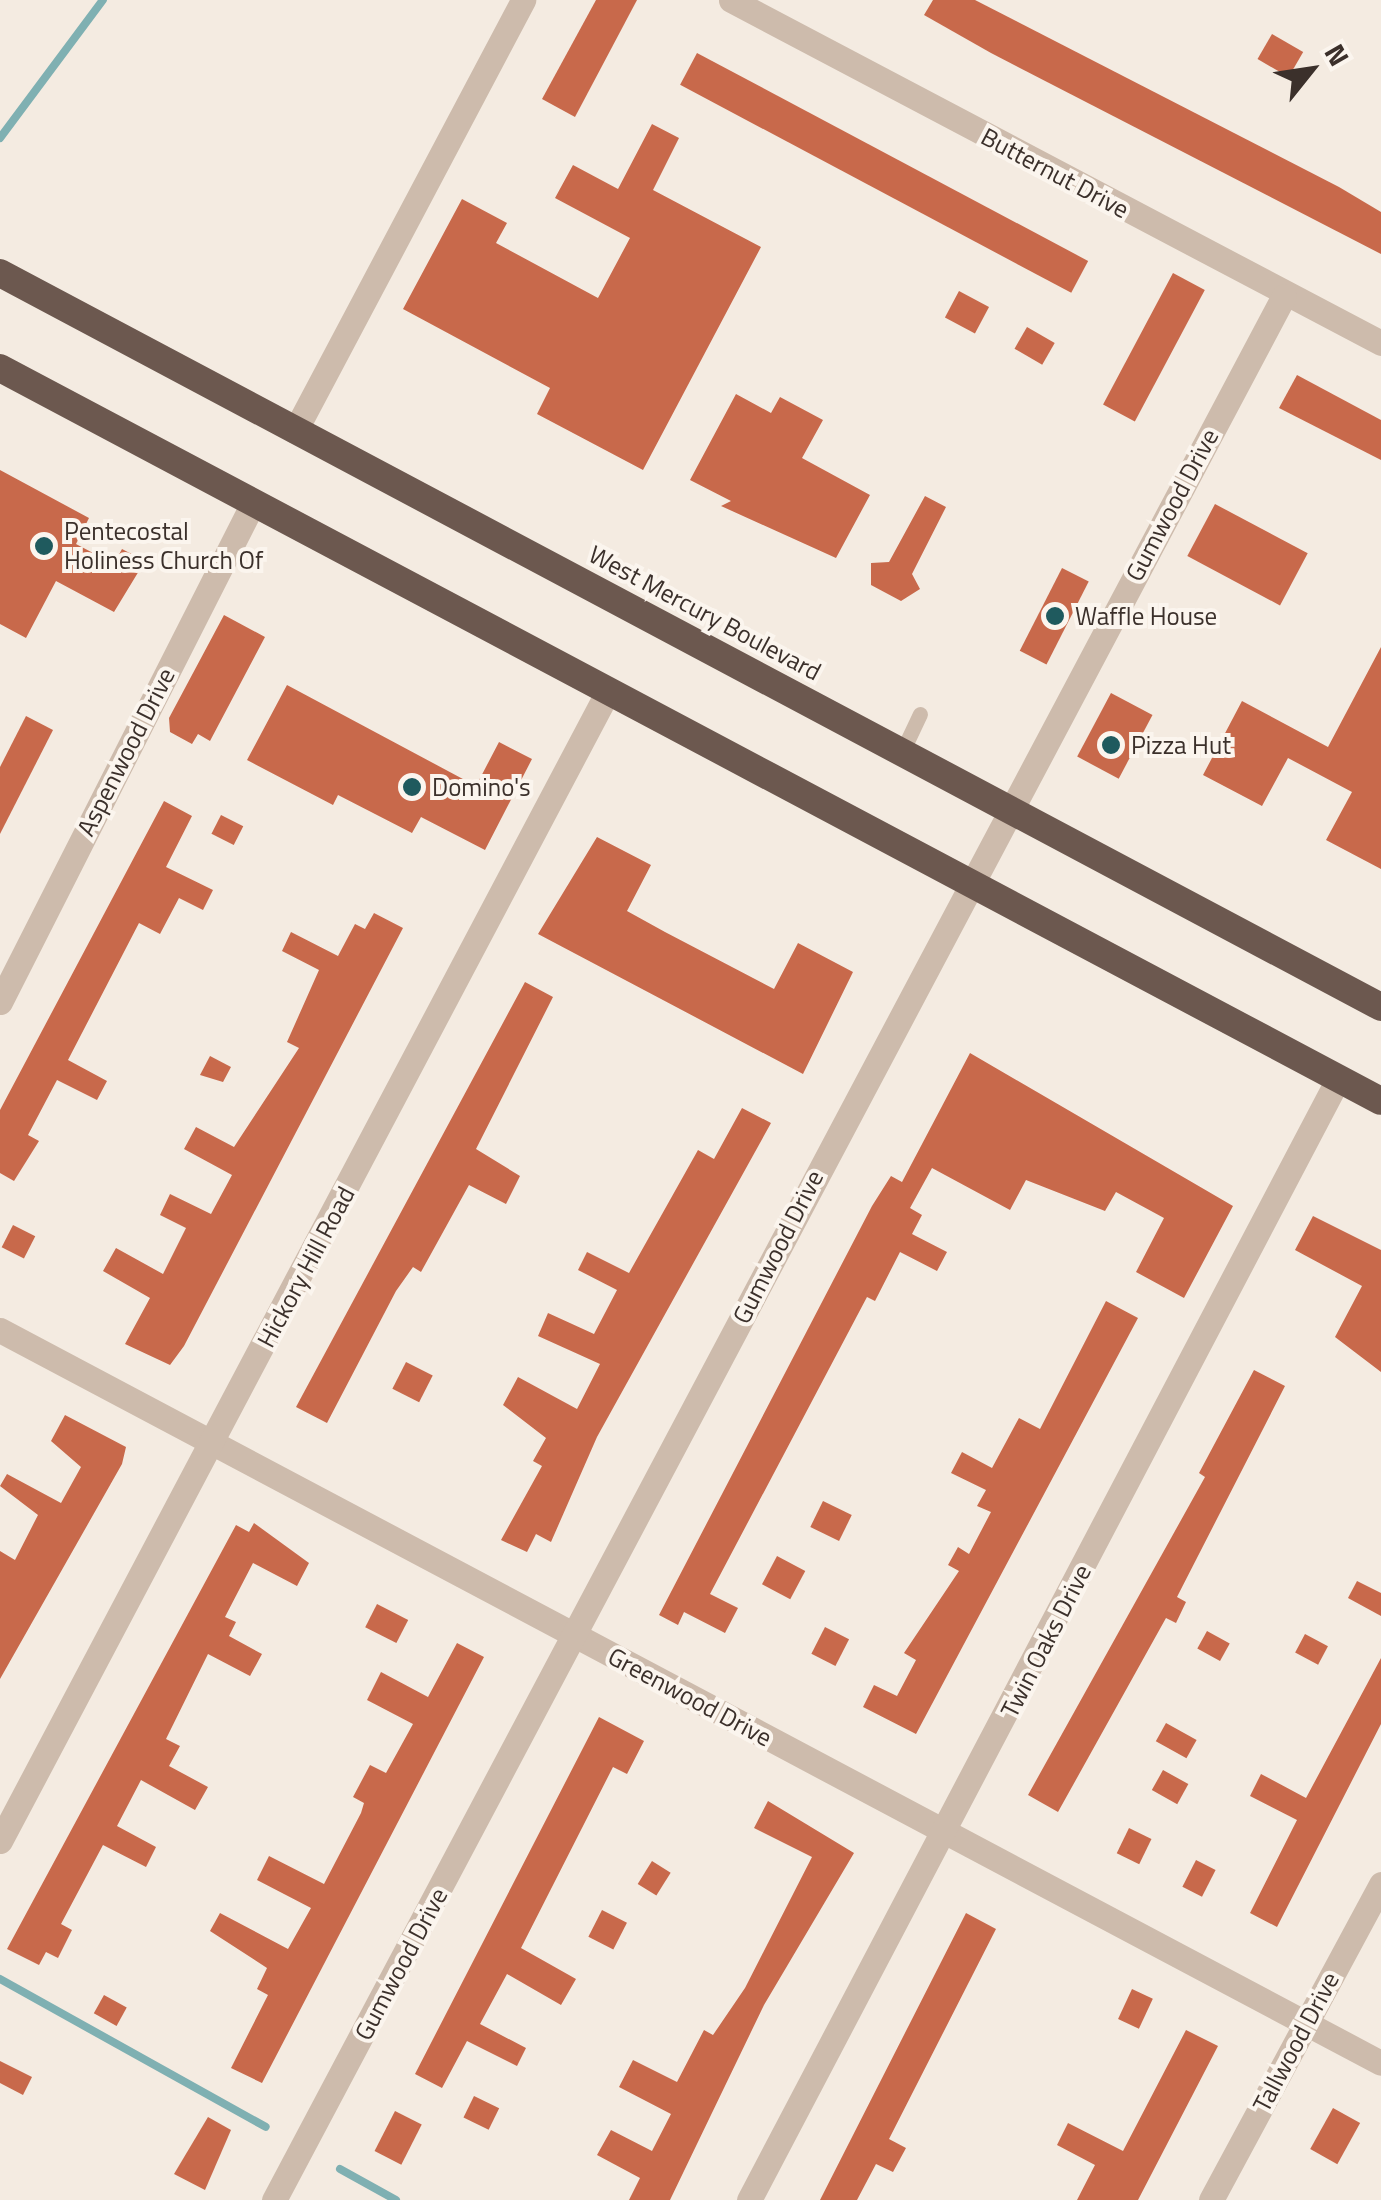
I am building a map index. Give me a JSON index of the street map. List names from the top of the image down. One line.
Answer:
{"streets":{"highway":["West Mercury Boulevard"],"street":["Butternut Drive","Gumwood Drive","Aspenwood Drive","Hickory Hill Road","Twin Oaks Drive","Greenwood Drive","Tallwood Drive"]},"crossings":[["Butternut Drive","Gumwood Drive"],["Gumwood Drive","West Mercury Boulevard"],["Gumwood Drive","Greenwood Drive"],["Hickory Hill Road","Greenwood Drive"],["Twin Oaks Drive","Greenwood Drive"],["Greenwood Drive","Tallwood Drive"]],"places":["Pentecostal Holiness Church Of","Waffle House","Pizza Hut","Domino's"],"north":"top right"}
